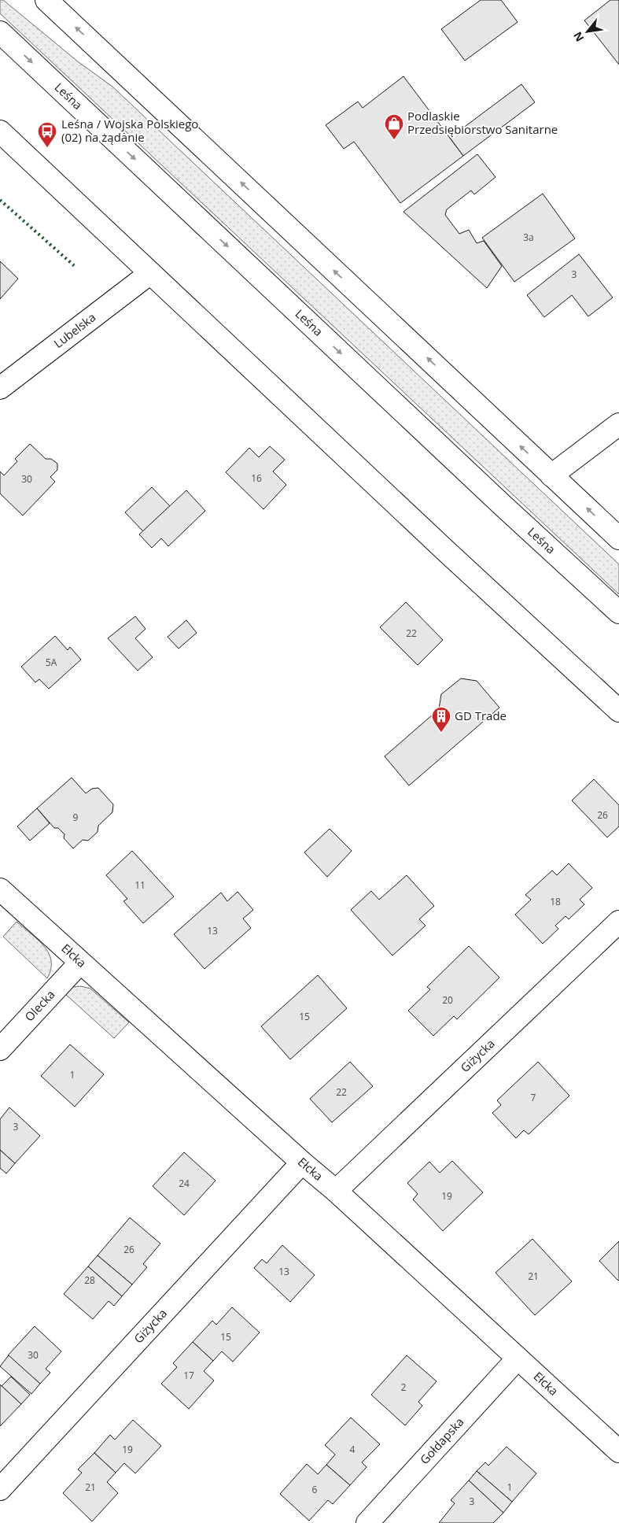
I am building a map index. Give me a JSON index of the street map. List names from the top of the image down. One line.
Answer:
{"streets":{"street":["Leśna","Lubelska","Ełcka","Olecka","Giżycka","Gołdapska"]},"crossings":[["Ełcka","Olecka"],["Ełcka","Giżycka"],["Ełcka","Gołdapska"]],"places":{"shop":["Podlaskie Przedsiębiorstwo Sanitarne"],"bus stop":["Leśna / Wojska Polskiego (02) na żądanie"],"building":["GD Trade"]},"house_numbers":["3a","3","16","30","22","5A","26","9","11","18","13","20","15","1","22","7","3","24","19","26","13","21","28","15","30","17","2","19","4","21","1","6","3"],"north":"bottom left"}
